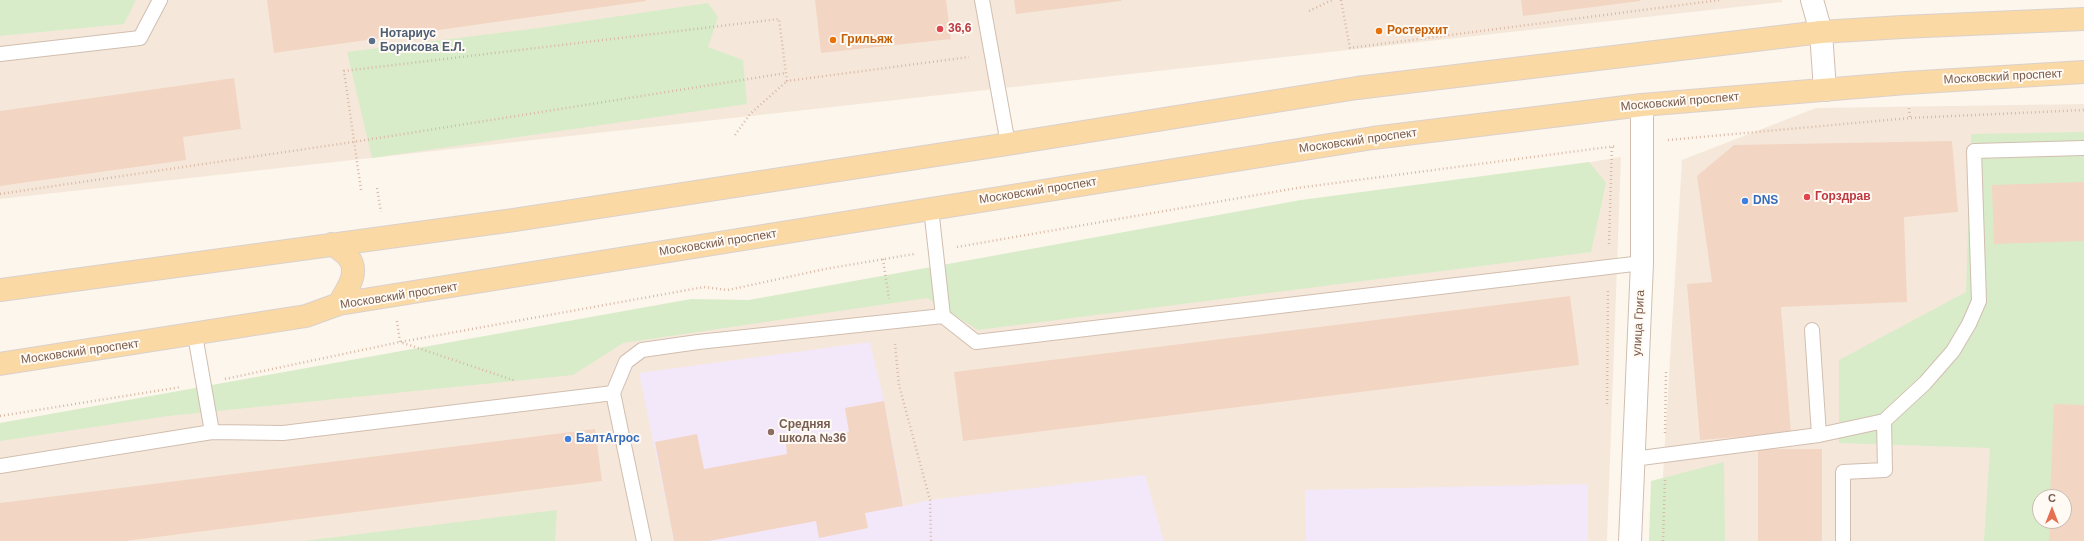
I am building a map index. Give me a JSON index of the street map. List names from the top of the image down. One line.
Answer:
{"streets":{"main road":["Московский проспект"],"street":["улица Грига"]},"crossings":[["Московский проспект","улица Грига"]],"places":["36,6","Ростерхит","Грильяж","Нотариус Борисова Е.Л.","Горздрав","DNS","Средняя школа №36","БалтАгрос"],"north":"top"}
